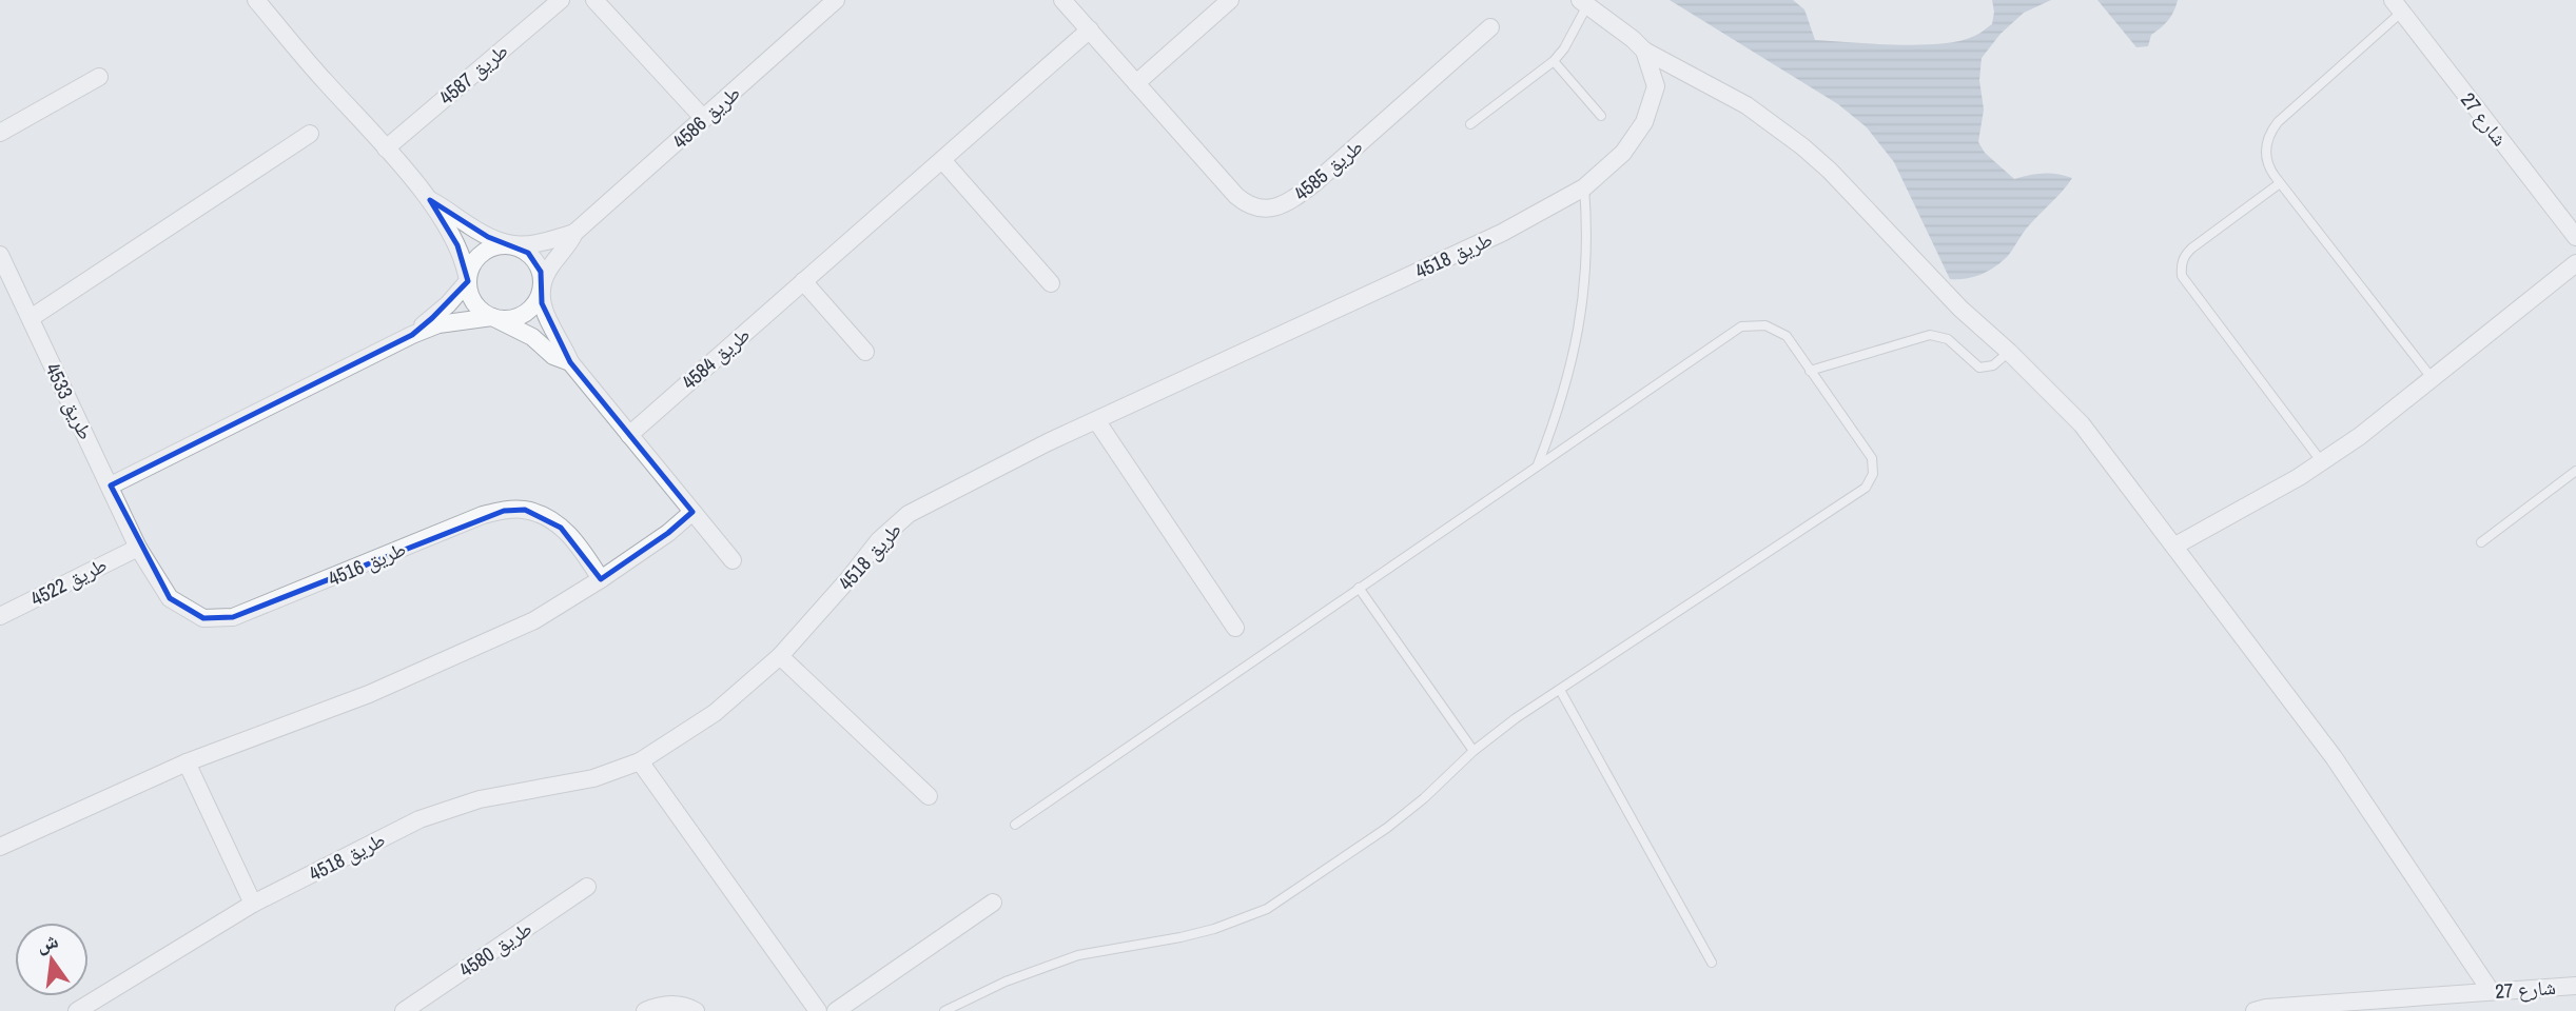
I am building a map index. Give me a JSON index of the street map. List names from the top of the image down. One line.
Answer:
{"streets":{"street":["طريق 4587","طريق 4586","شارع 27","طريق 4585","طريق 4518","طريق 4584","طريق 4533","طريق 4516","طريق 4522","طريق 4580"]},"crossings":[["طريق 4585","طريق 4584"],["طريق 4533","طريق 4516"],["طريق 4533","طريق 4522"],["طريق 4516","طريق 4522"]],"north":"top"}
